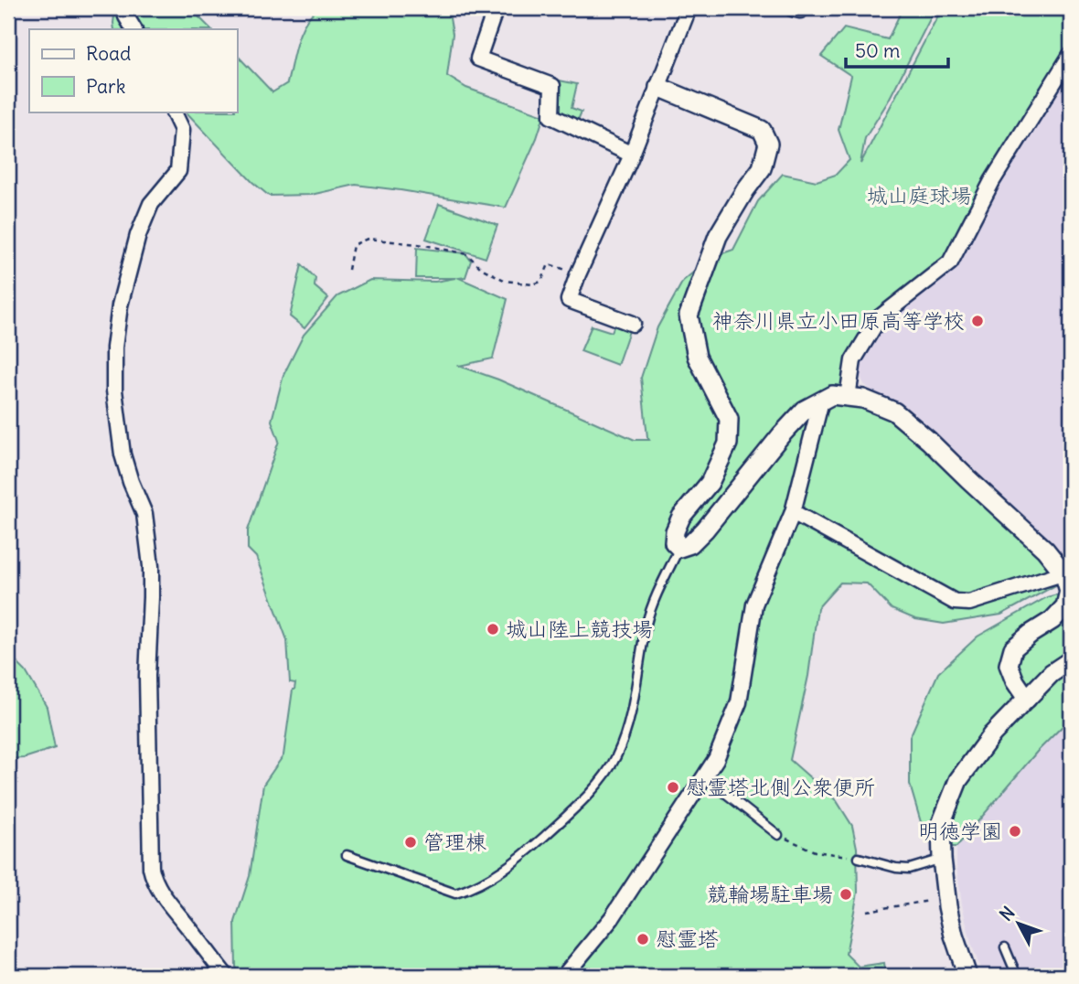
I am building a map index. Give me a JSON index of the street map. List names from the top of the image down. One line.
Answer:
{"parks":["城山庭球場"],"places":["神奈川県立小田原高等学校","城山陸上競技場","慰霊塔北側公衆便所","明徳学園","管理棟","競輪場駐車場","慰霊塔"],"legend":["Road","Park"],"scale_bar":"50 m","north":"top left"}
